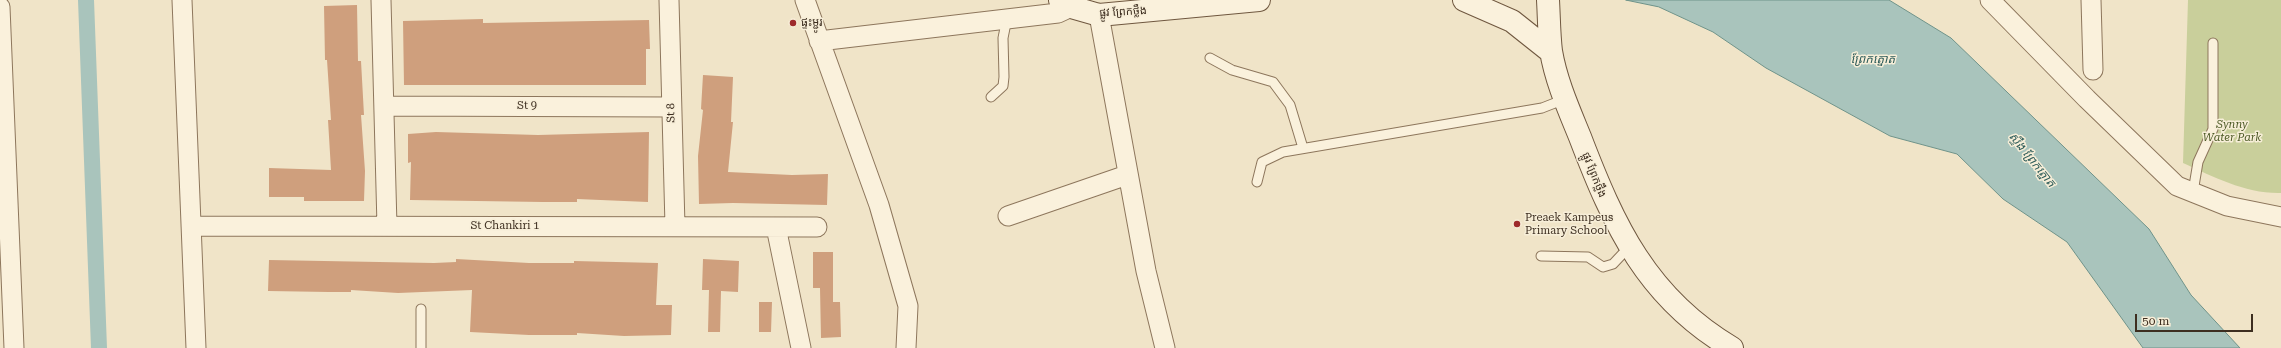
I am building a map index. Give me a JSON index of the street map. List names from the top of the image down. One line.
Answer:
{"streets":{"street":["ផ្លូវ ព្រែកថ្លឹង","St 9","St 8","St Chankiri 1"]},"crossings":[["St 9","St 8"],["St 8","St Chankiri 1"]],"water":["ព្រែកត្នោត","ស្ទឹង ព្រែកត្នោត"],"parks":["Synny Water Park"],"places":["ផ្ទះម្ជូរ","Preaek Kampeus Primary School"],"scale_bar":"50 m"}
